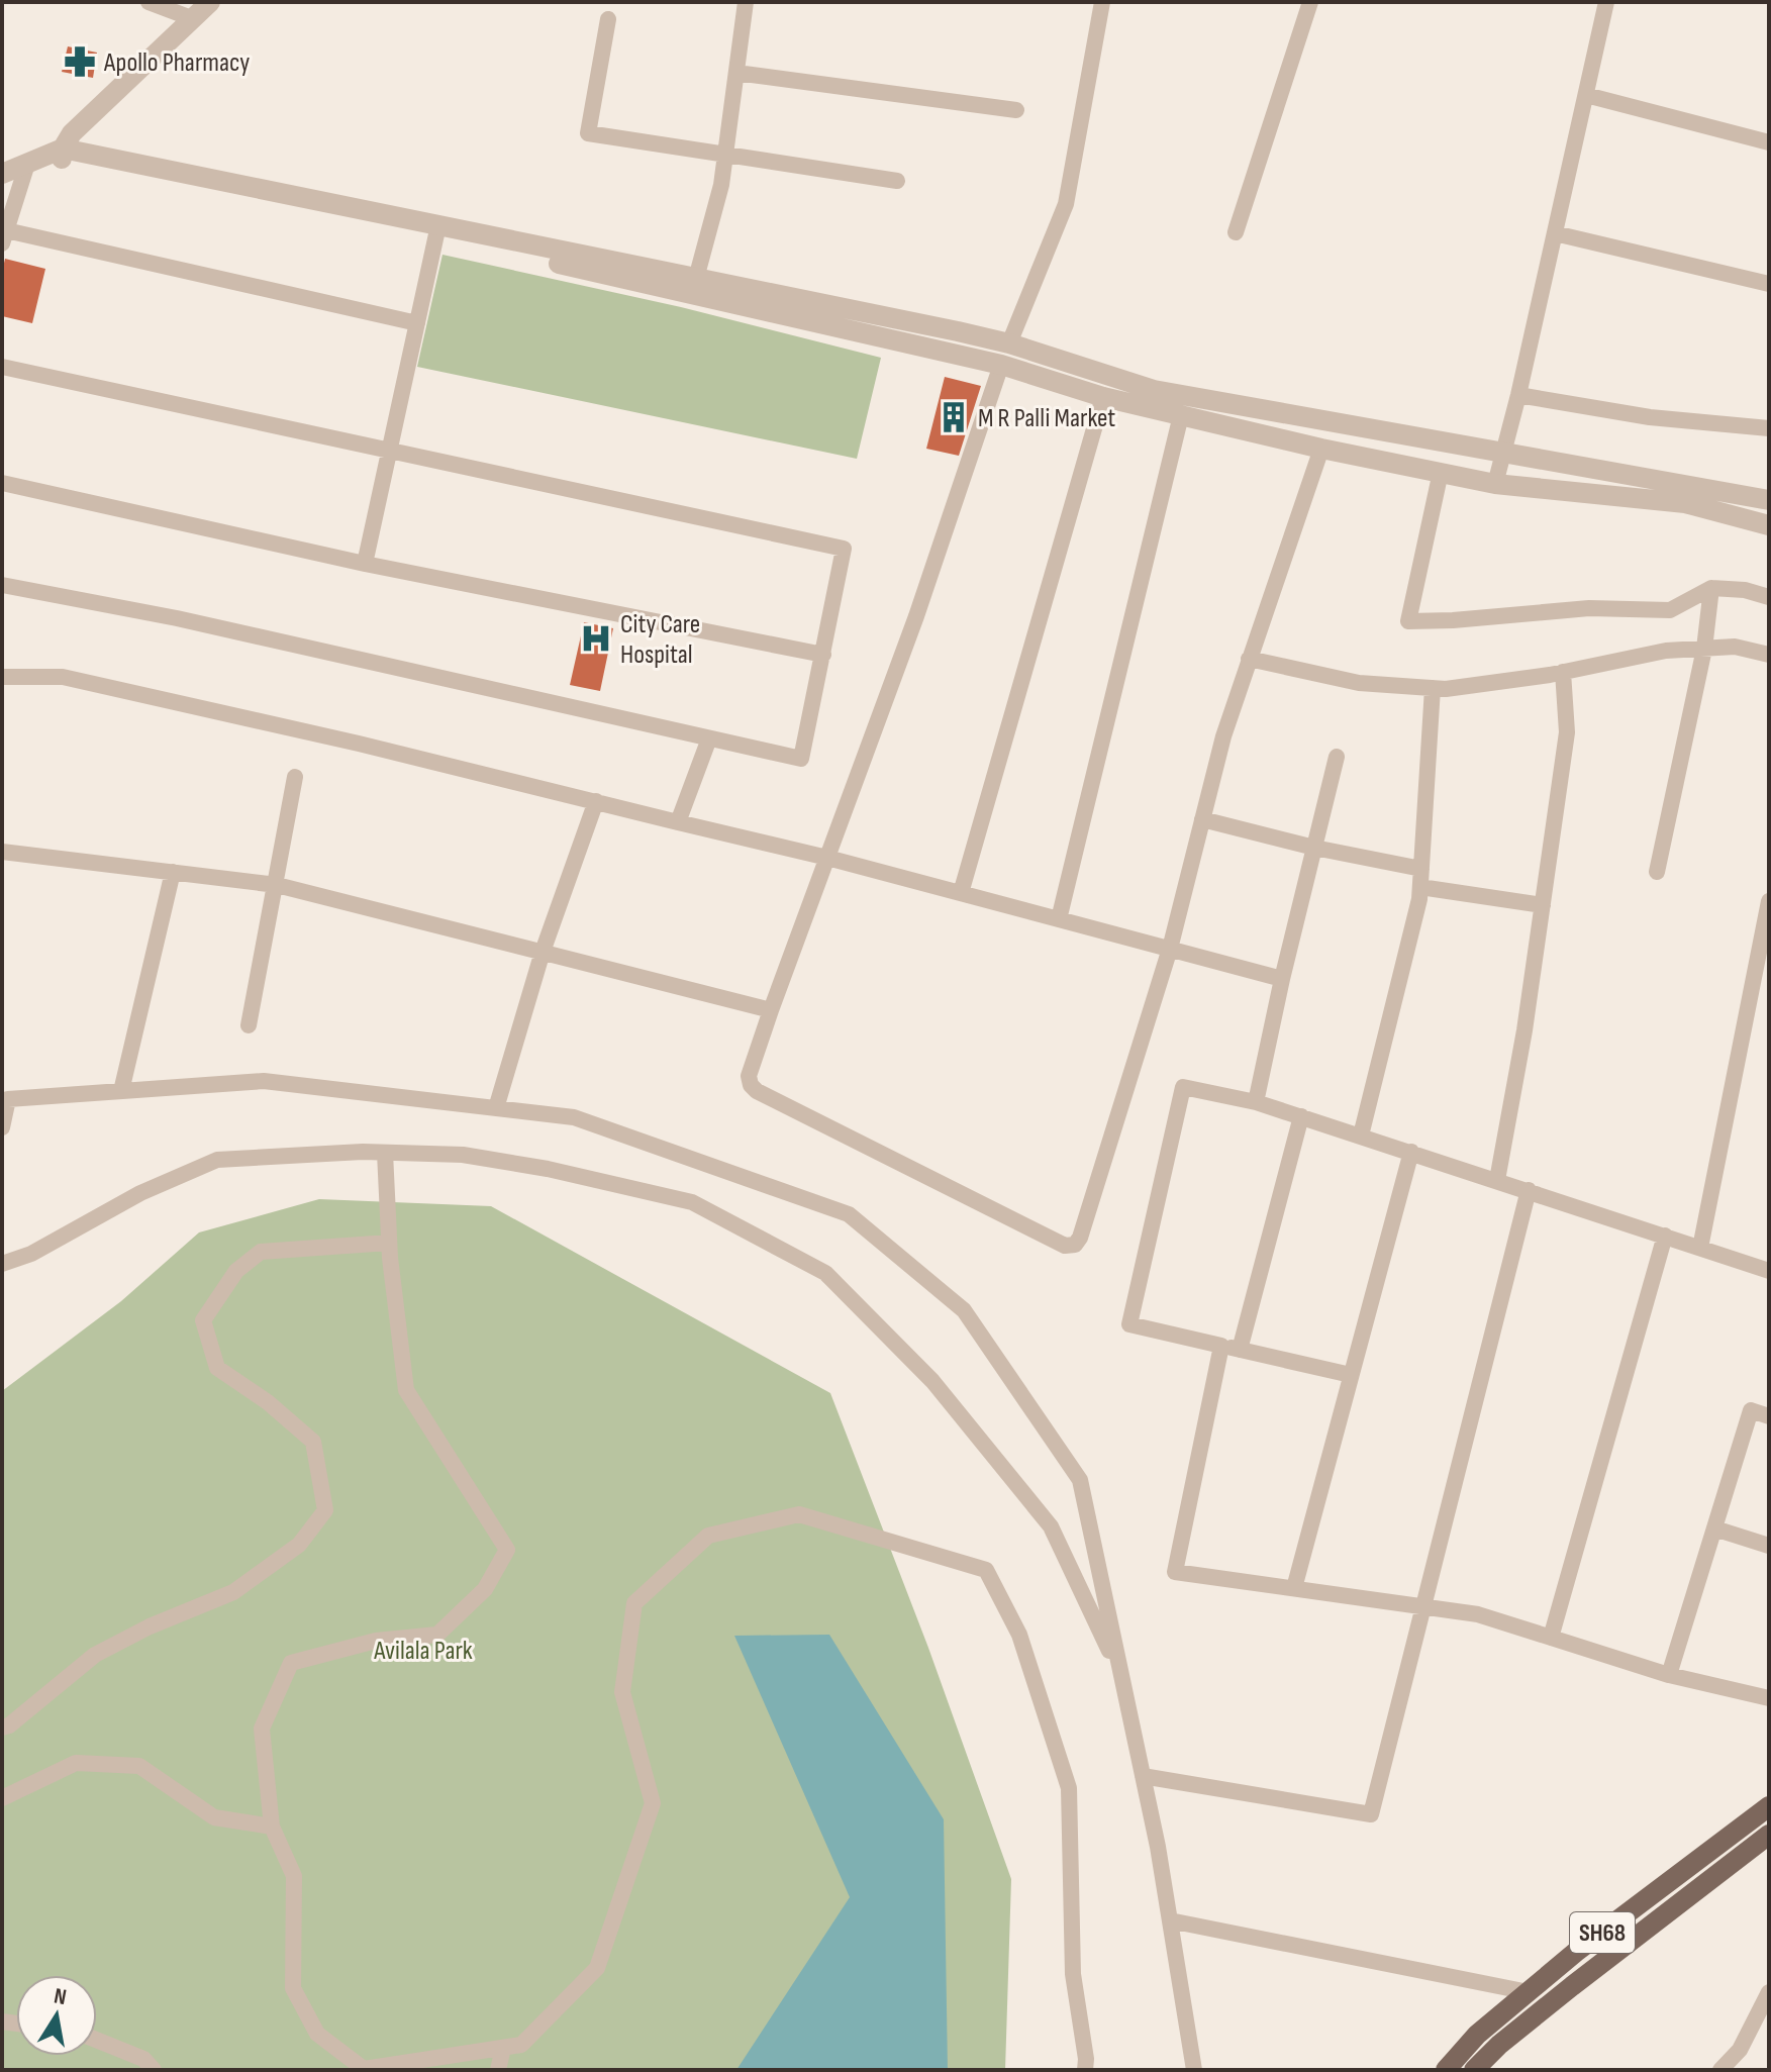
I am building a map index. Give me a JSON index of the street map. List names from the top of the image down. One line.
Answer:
{"streets":{"main road":["SH68"]},"parks":["Avilala Park"],"places":{"pharmacy":["Apollo Pharmacy"],"building":["M R Palli Market"],"hospital":["City Care Hospital"]},"north":"top"}
